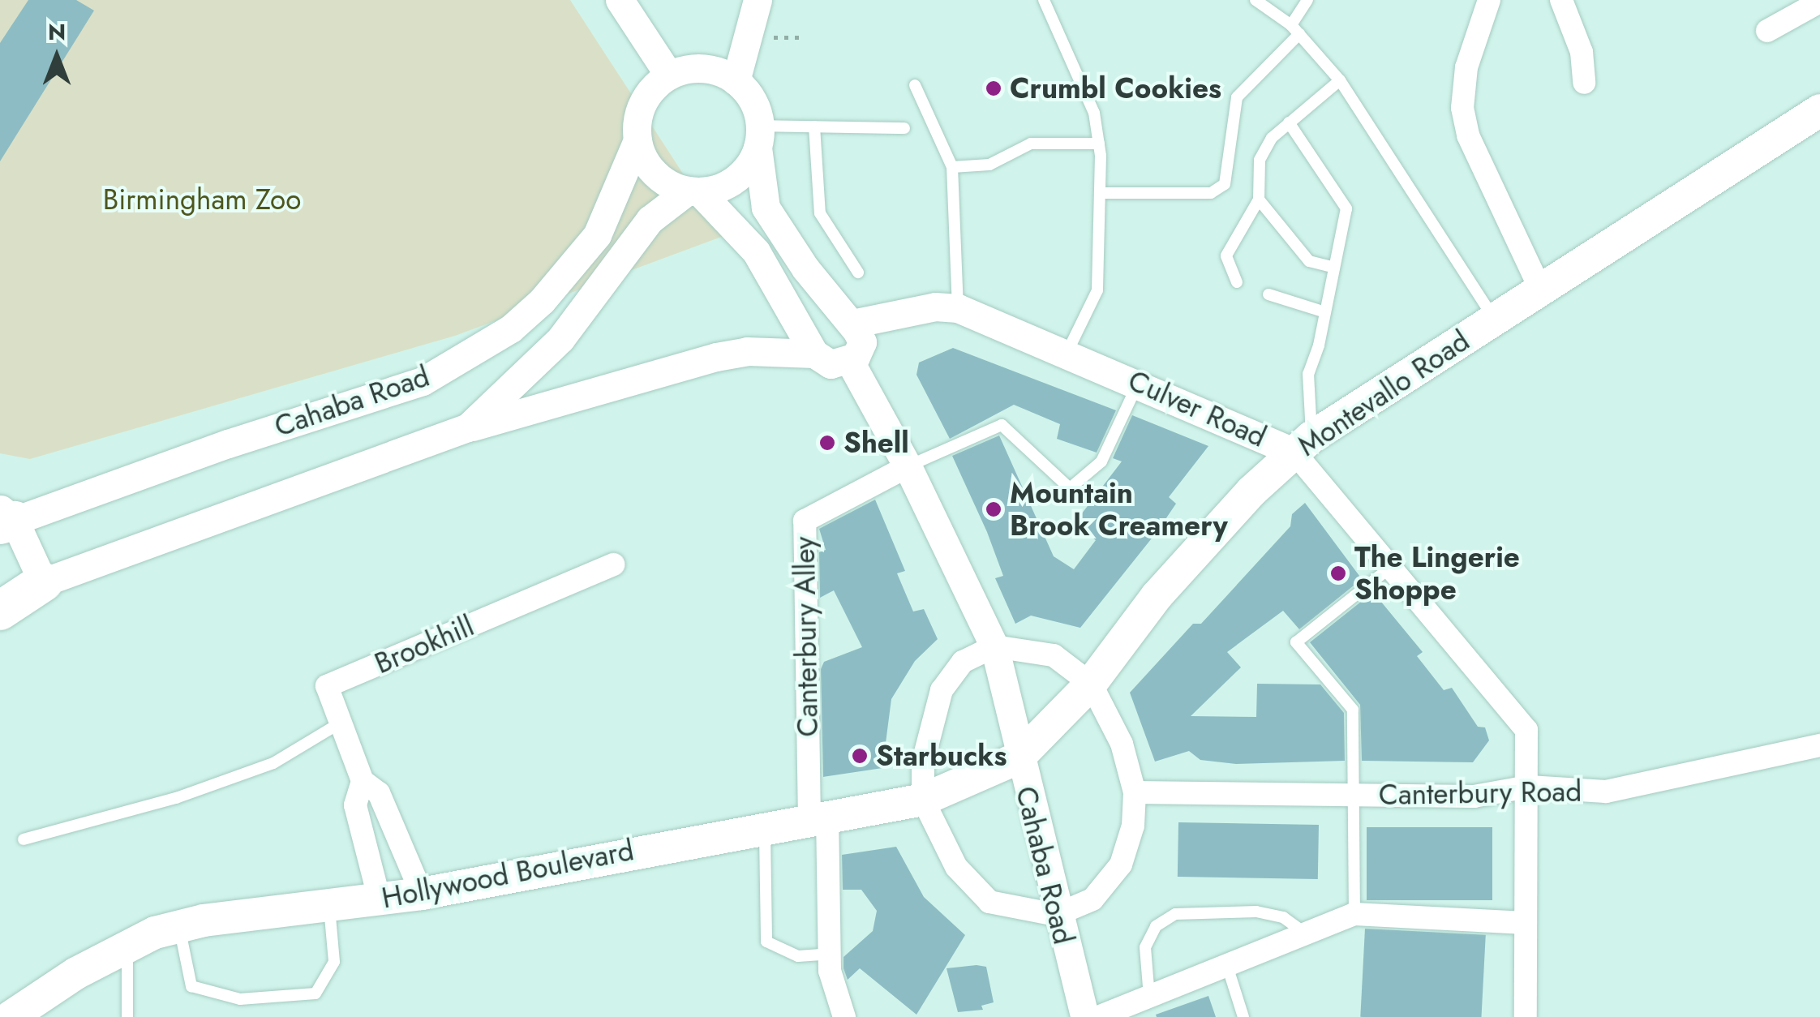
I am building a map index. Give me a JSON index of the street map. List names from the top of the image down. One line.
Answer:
{"streets":{"main road":["Montevallo Road","Hollywood Boulevard"],"street":["Cahaba Road","Culver Road","Canterbury Alley","Brookhill","Canterbury Road"]},"crossings":[["Montevallo Road","Cahaba Road"],["Montevallo Road","Culver Road"],["Montevallo Road","Hollywood Boulevard"],["Cahaba Road","Canterbury Alley"],["Cahaba Road","Hollywood Boulevard"],["Culver Road","Canterbury Road"],["Canterbury Alley","Hollywood Boulevard"],["Brookhill","Hollywood Boulevard"]],"parks":["Birmingham Zoo"],"places":["Crumbl Cookies","Shell","Mountain Brook Creamery","The Lingerie Shoppe","Starbucks"],"north":"top"}
